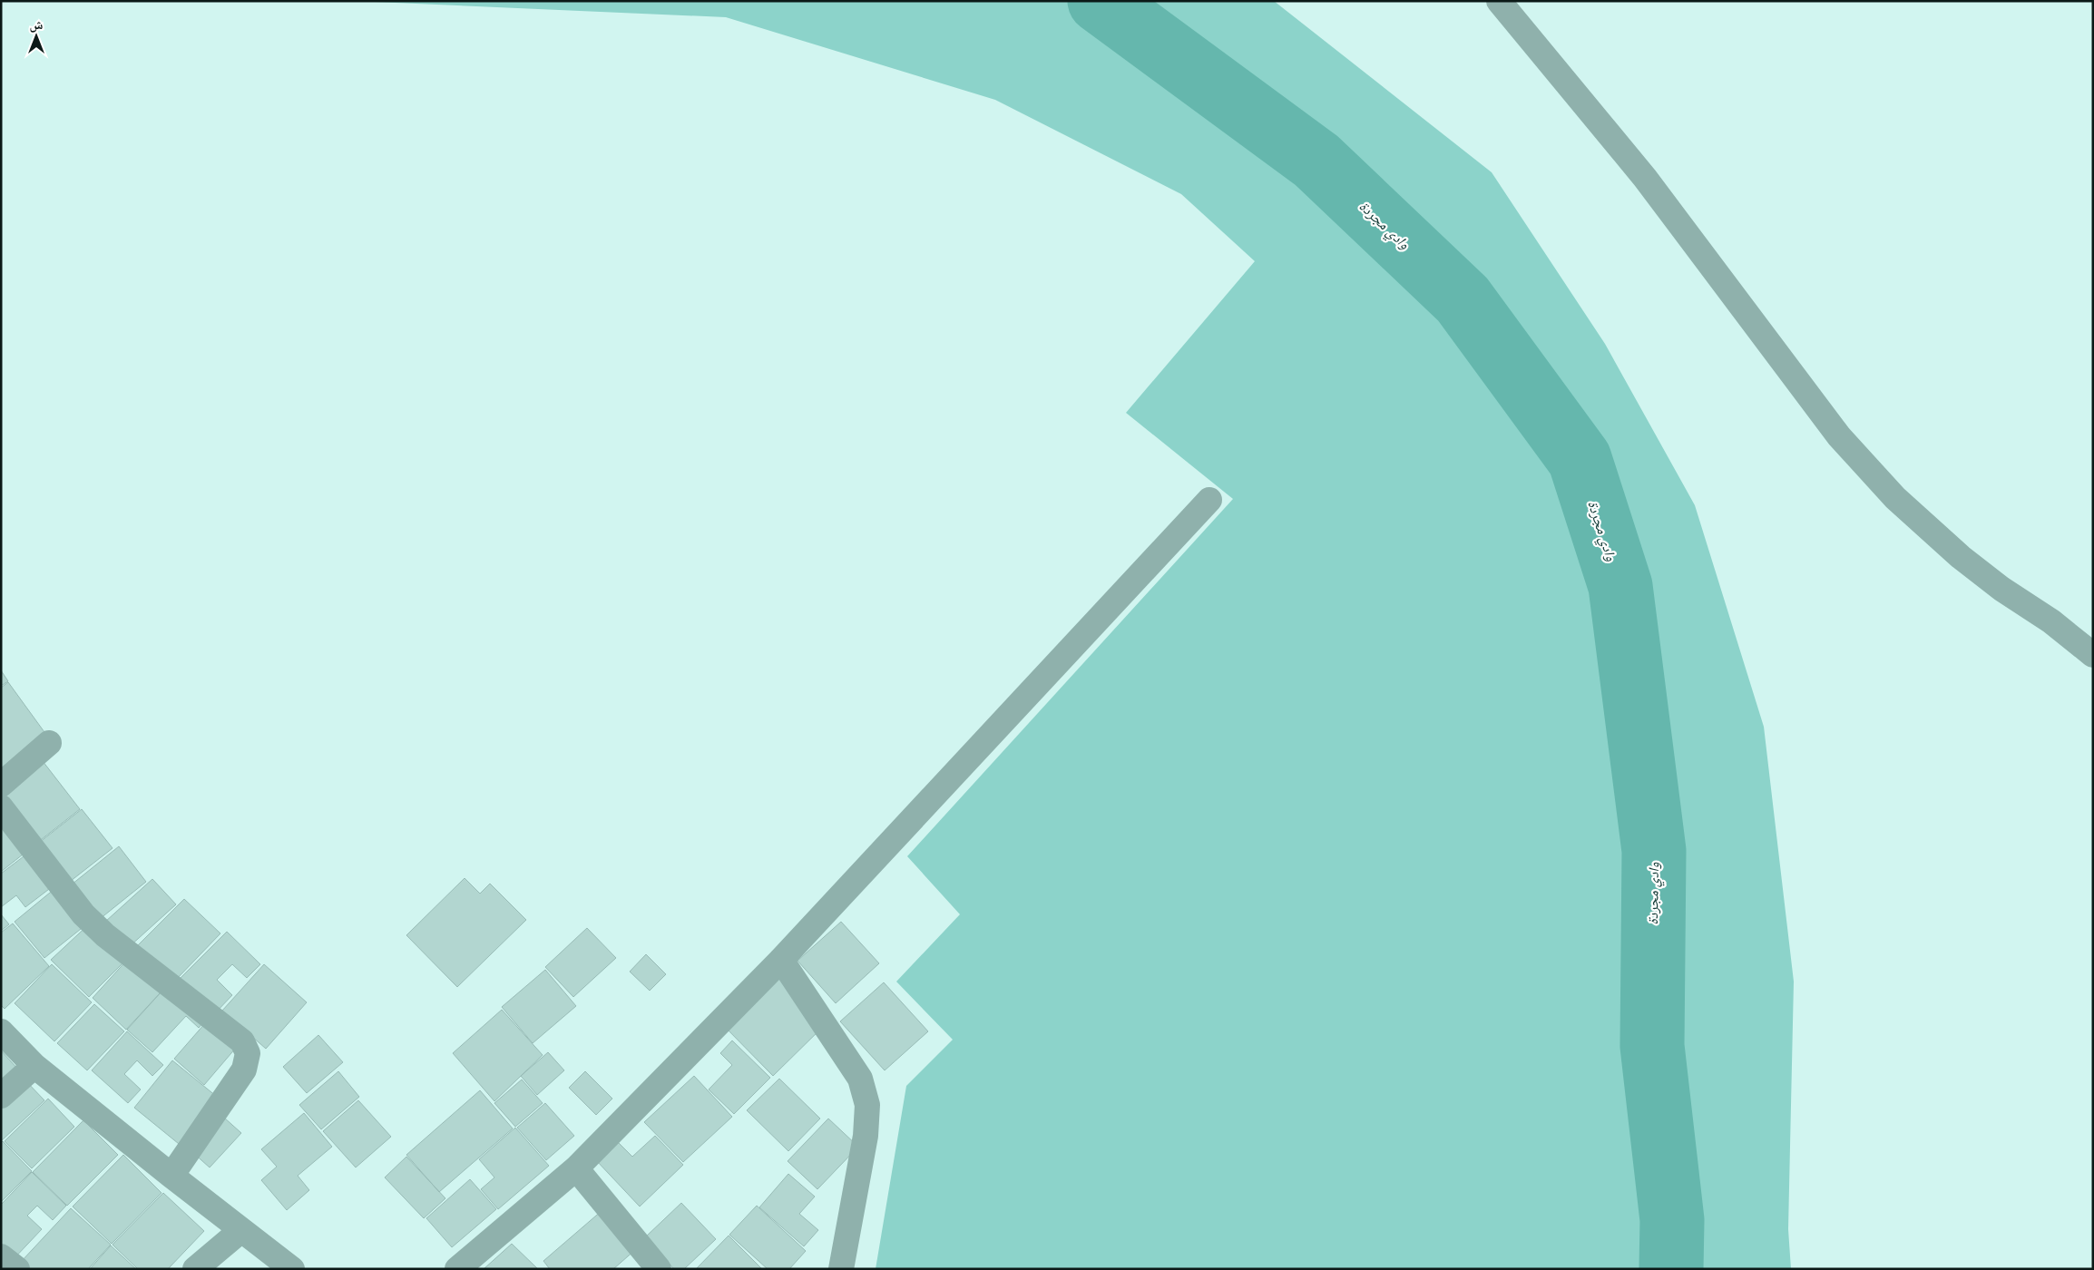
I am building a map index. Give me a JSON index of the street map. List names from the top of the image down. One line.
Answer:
{"water":["وادي مجردة"],"north":"top"}
